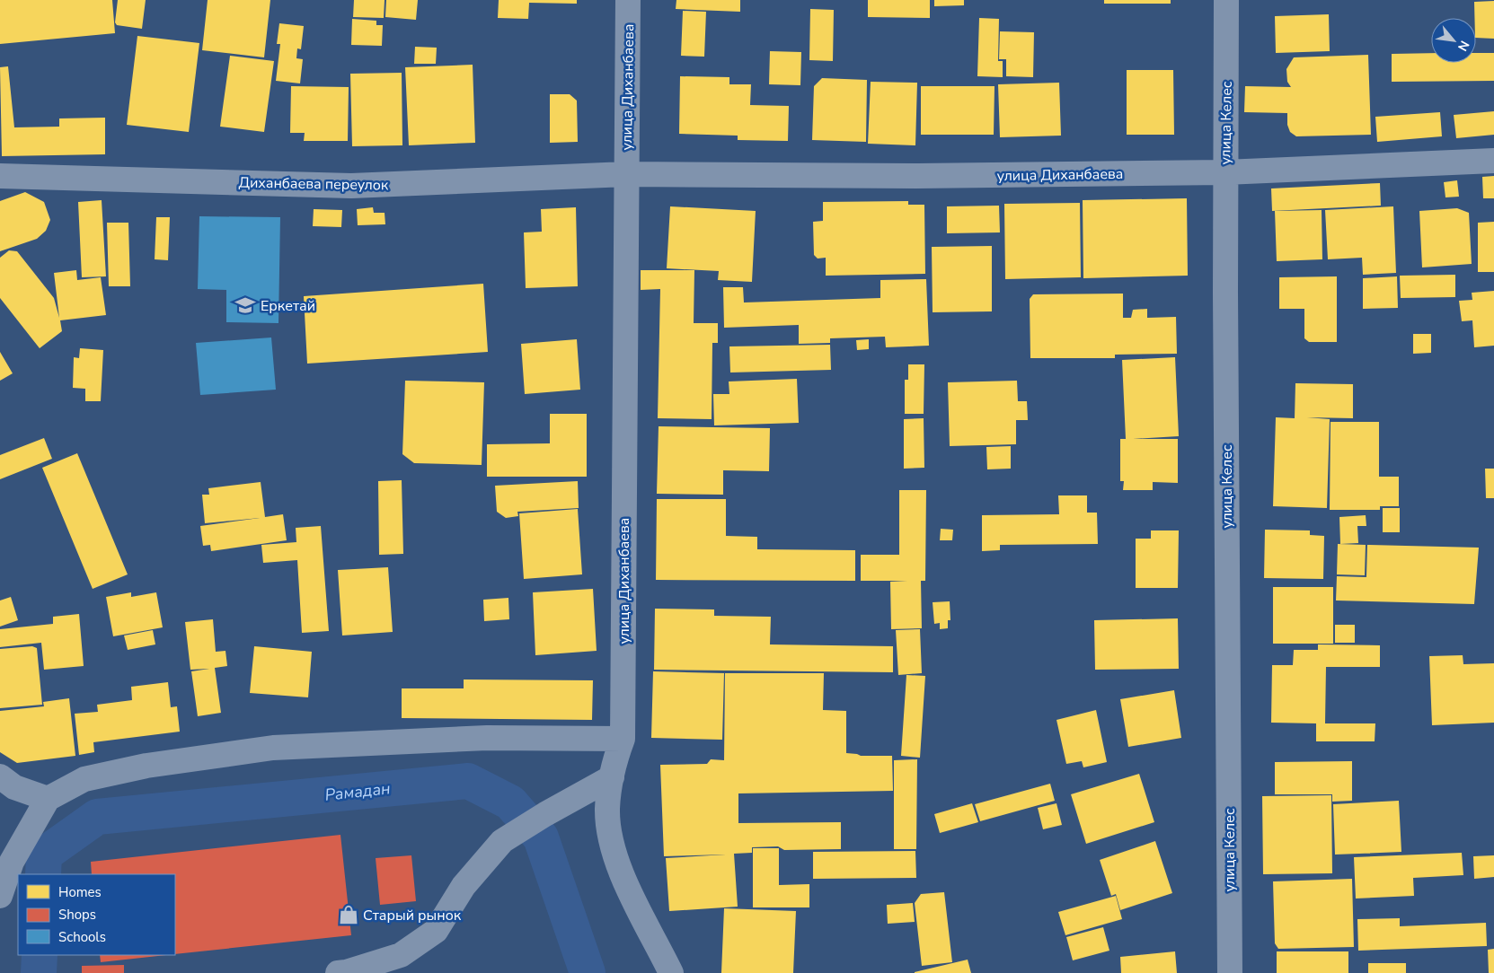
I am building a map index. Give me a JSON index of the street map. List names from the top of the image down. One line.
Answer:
{"streets":{"street":["улица Диханбаева","улица Келес","Диханбаева переулок"]},"crossings":[["улица Диханбаева","улица Келес"],["улица Диханбаева","Диханбаева переулок"]],"water":["Рамадан"],"places":{"school or university":["Еркетай"],"shop":["Старый рынок"]},"legend":["Homes","Shops","Schools"],"north":"bottom right"}
